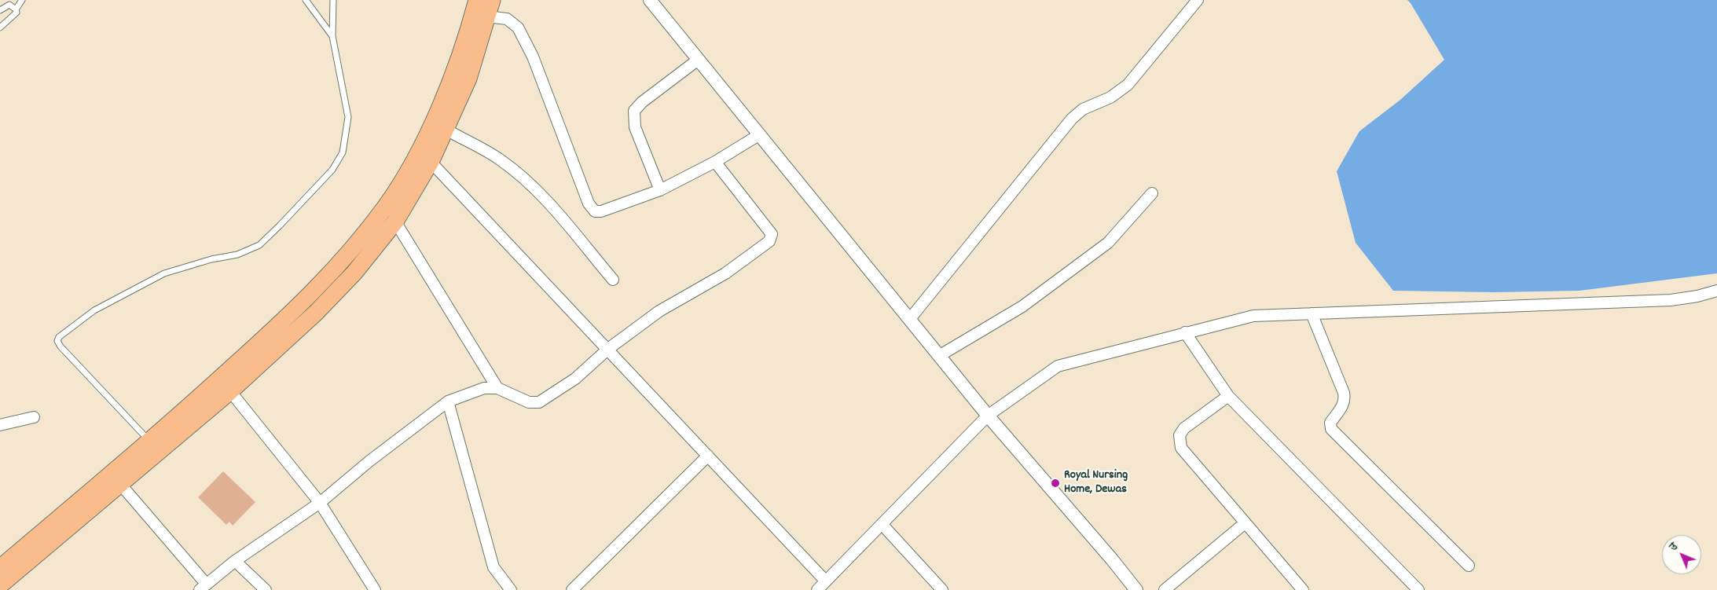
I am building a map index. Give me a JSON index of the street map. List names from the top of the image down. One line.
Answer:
{"places":["Royal Nursing Home, Dewas"],"north":"top left"}
